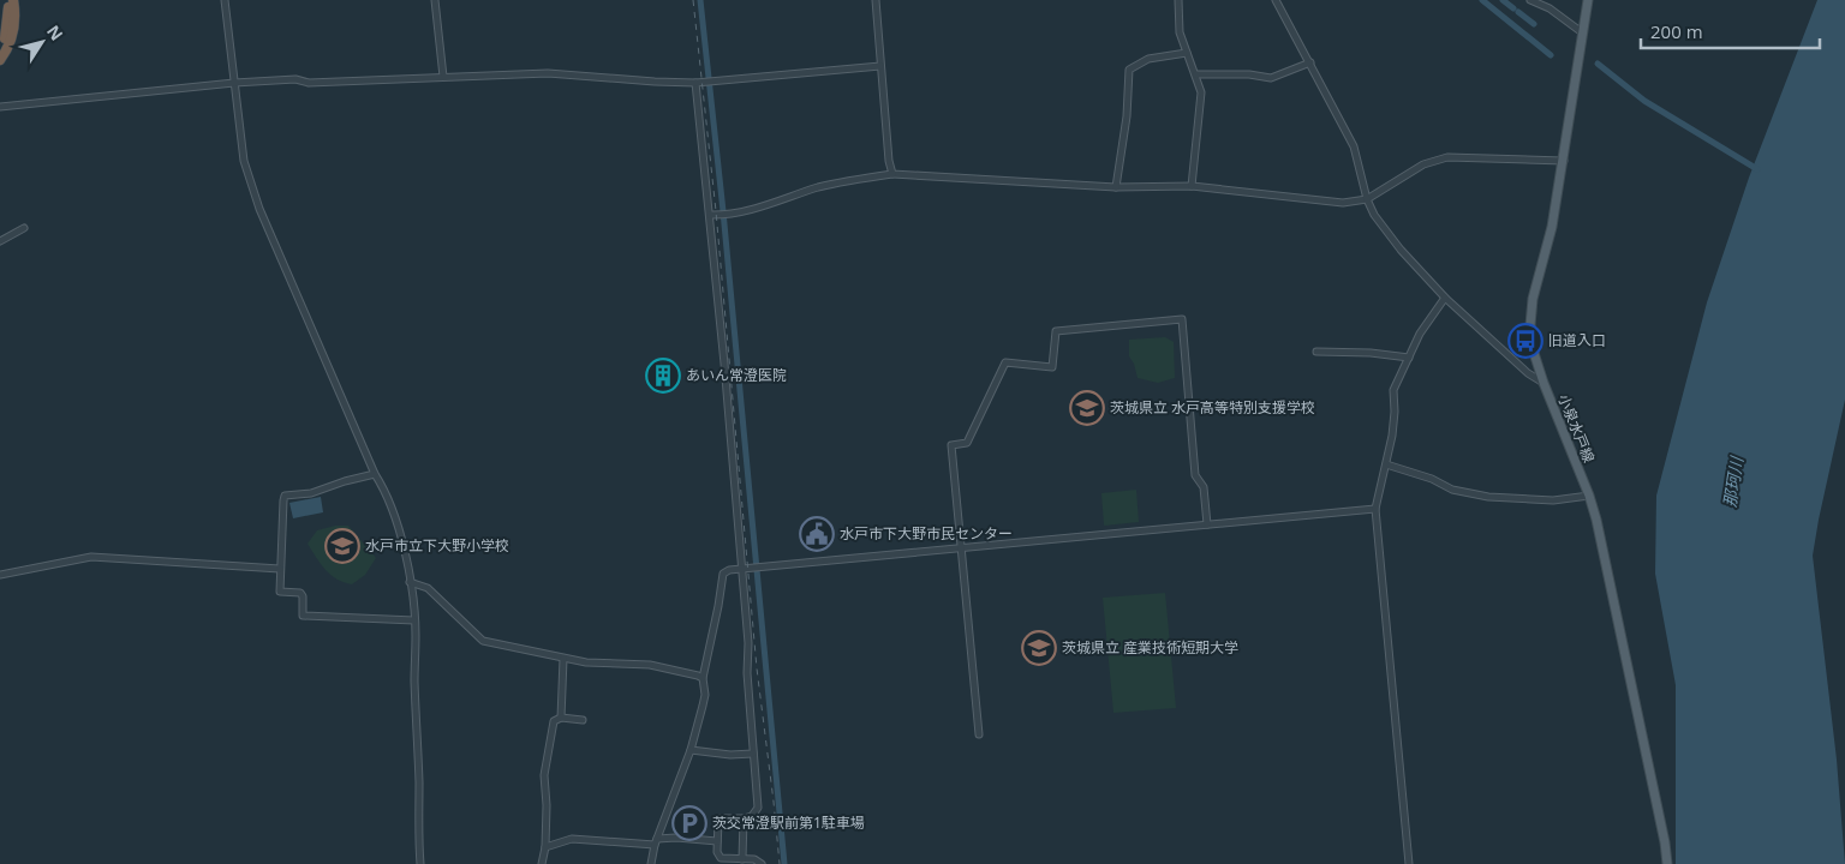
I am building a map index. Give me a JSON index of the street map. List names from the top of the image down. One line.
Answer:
{"streets":{"main road":["小泉水戸線"]},"water":["那珂川"],"places":{"bus stop":["旧道入口"],"building":["あいん常澄医院"],"school or university":["茨城県立 水戸高等特別支援学校","水戸市立下大野小学校","茨城県立 産業技術短期大学"],"public building":["水戸市下大野市民センター"],"parking":["茨交常澄駅前第1駐車場"]},"scale_bar":"200 m","north":"top right"}
